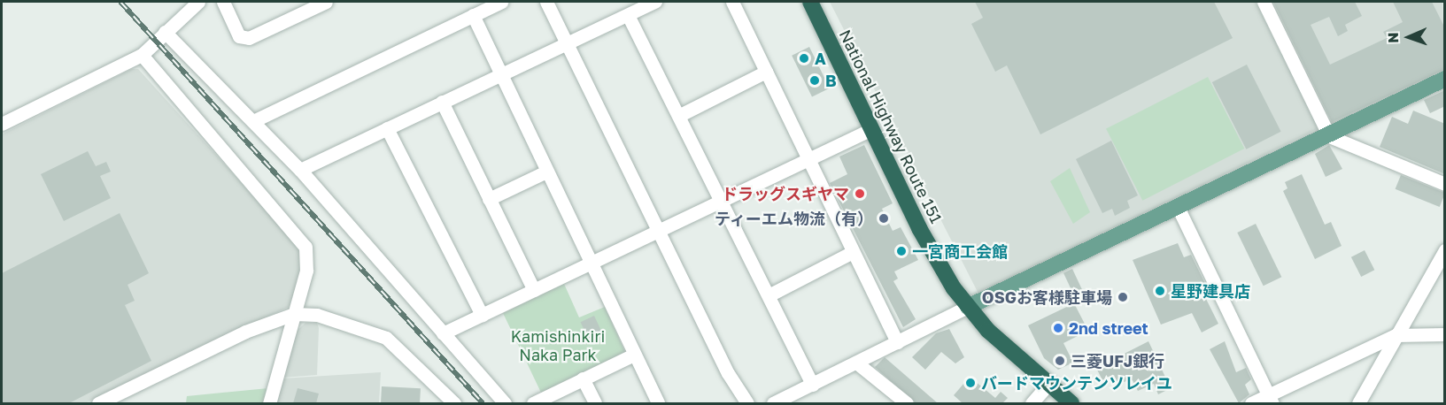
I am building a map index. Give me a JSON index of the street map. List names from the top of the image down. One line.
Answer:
{"streets":{"highway":["National Highway Route 151"]},"parks":["Kamishinkiri Naka Park"],"places":["A","B","ドラッグスギヤマ","ティーエム物流（有）","一宮商工会館","星野建具店","OSGお客様駐車場","2nd street","三菱UFJ銀行","バードマウンテンソレイユ"],"north":"left"}
